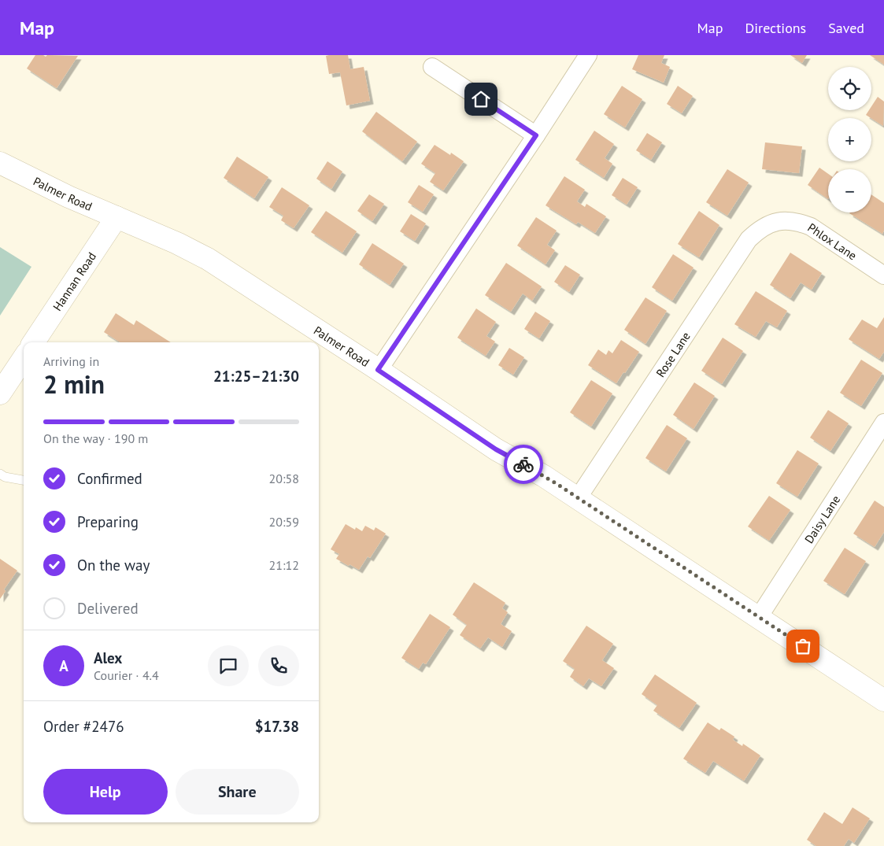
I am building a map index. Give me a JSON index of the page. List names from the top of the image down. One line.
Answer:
{"streets":{"street":["Palmer Road","Phlox Lane","Hannan Road","Rose Lane","Daisy Lane"]},"crossings":[["Palmer Road","Hannan Road"],["Palmer Road","Rose Lane"],["Palmer Road","Daisy Lane"],["Phlox Lane","Rose Lane"]],"page":{"header":"Map","nav":["Map","Directions","Saved"],"map_buttons":["+","−"],"heading":["2 min","Arriving in","21:25–21:30"],"panel":["Alex","Courier · 4.4","Order #2476","$17.38"],"bar":"On the way · 190 m","list":[["Confirmed","20:58"],["Preparing","20:59"],["On the way","21:12"],"Delivered"],"round":"A","buttons":["Help","Share"]}}
